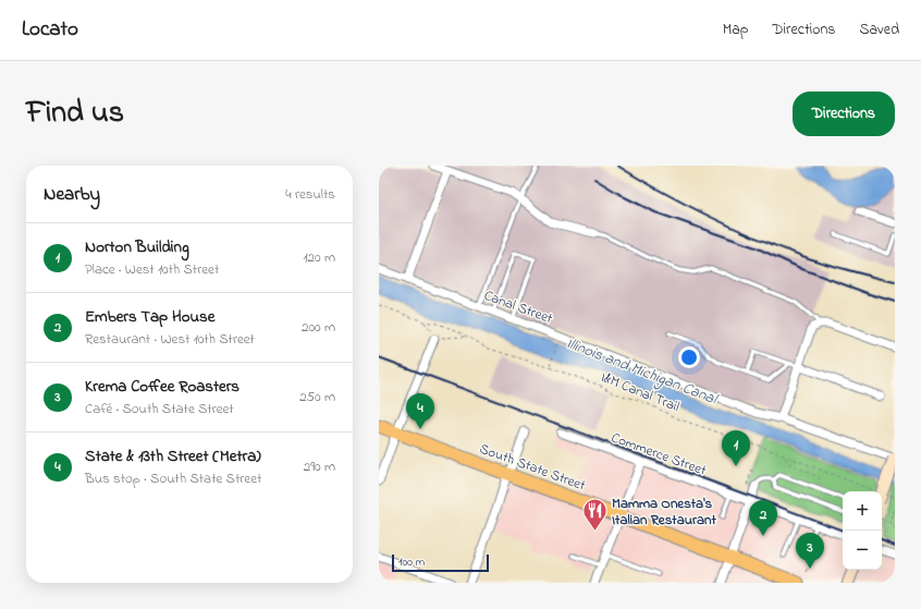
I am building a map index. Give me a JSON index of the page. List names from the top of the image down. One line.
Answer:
{"streets":{"main road":["South State Street"],"street":["Canal Street","Commerce Street"],"path":["I&M Canal Trail"]},"water":["Illinois and Michigan Canal"],"places":{"restaurant":["Mamma Onesta's Italian Restaurant"]},"scale_bar":"100 m","page":{"header":"Locato","nav":["Map","Directions","Saved"],"title":"Find us","buttons":"Directions","heading":["Nearby","4 results"],"list":[{"mark":"1","name":"Norton Building","note":"Place · West 10th Street","value":"120 m"},{"mark":"2","name":"Embers Tap House","note":"Restaurant · West 10th Street","value":"200 m"},{"mark":"3","name":"Krema Coffee Roasters","note":"Café · South State Street","value":"250 m"},{"mark":"4","name":"State & 13th Street (Metra)","note":"Bus stop · South State Street","value":"290 m"}],"pins":["4","1","2","3"],"map_buttons":["+","−"],"scale":"100 m"}}
